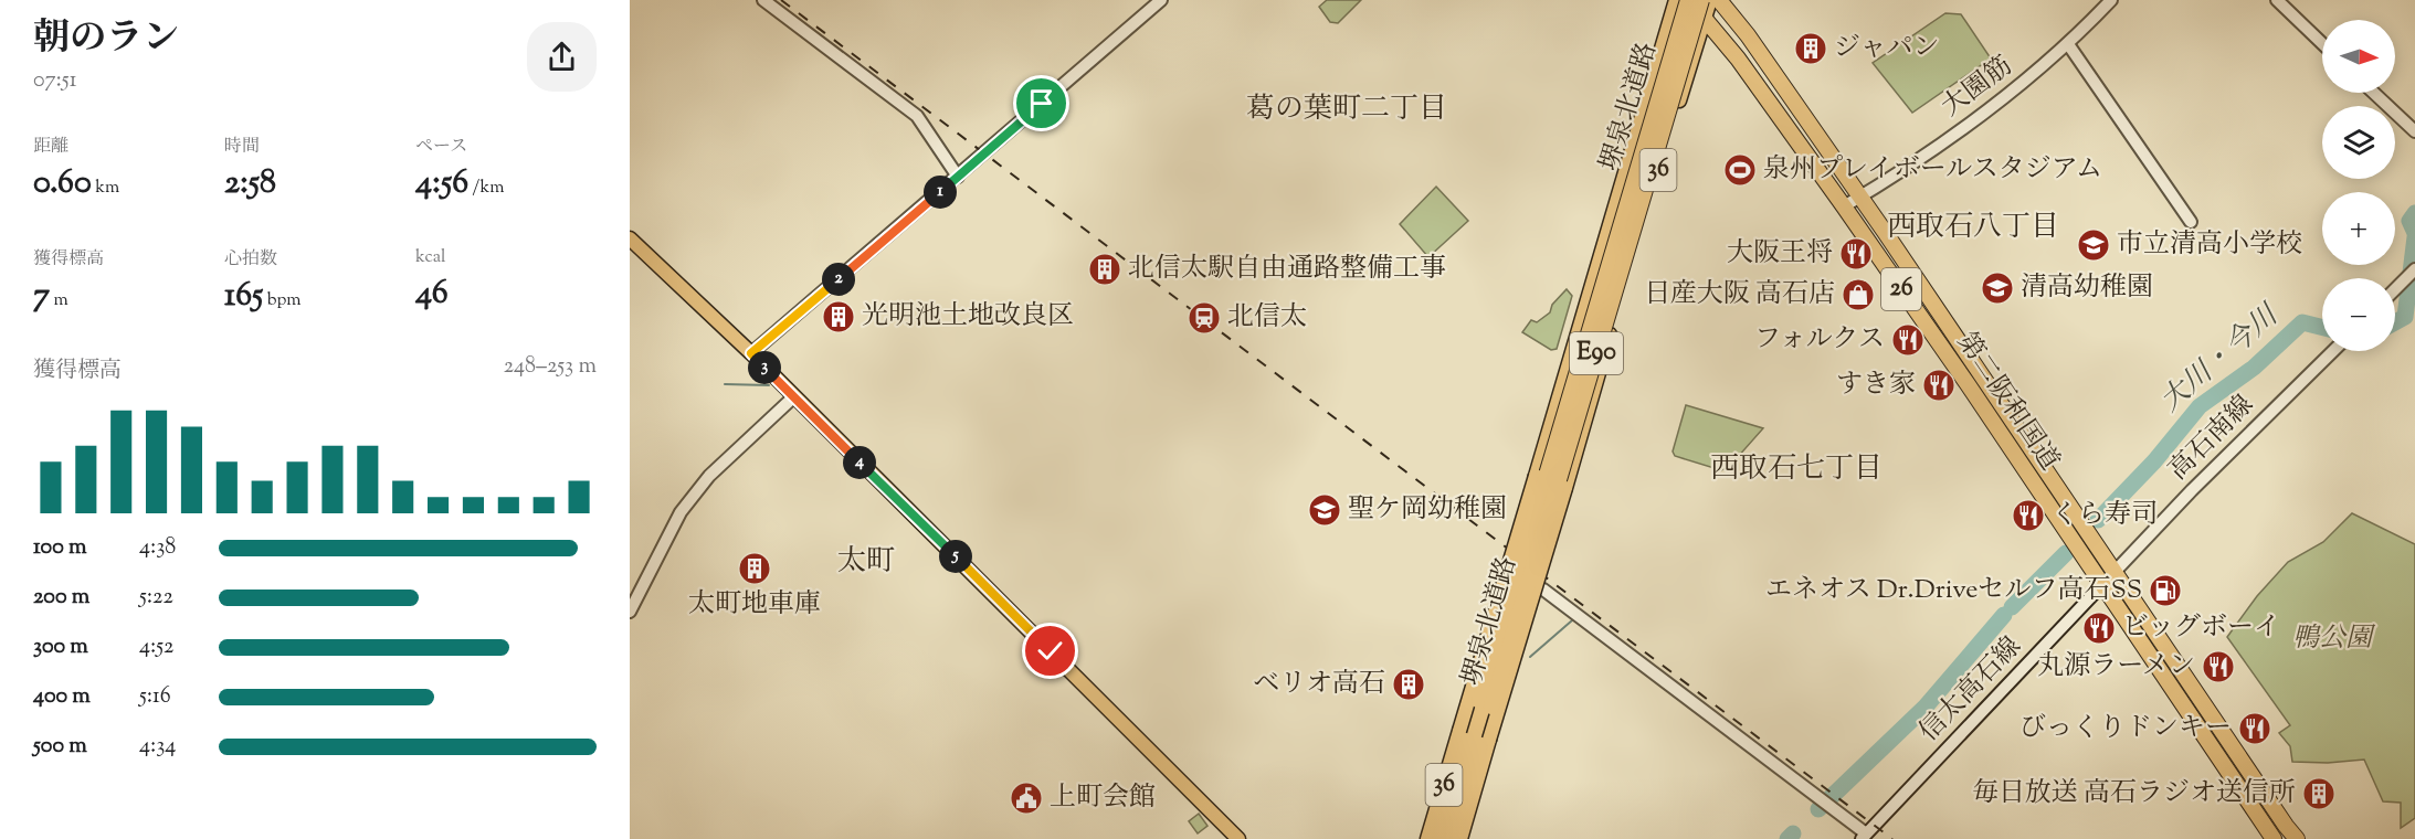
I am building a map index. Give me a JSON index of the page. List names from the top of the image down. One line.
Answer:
{"streets":{"highway":["堺泉北道路","26","E90","第二阪和国道"],"main road":["36"],"street":["大園筋","高石南線","信太高石線"]},"crossings":[["大園筋","第二阪和国道"],["堺泉北道路","第二阪和国道"],["36","第二阪和国道"],["第二阪和国道","高石南線"],["第二阪和国道","信太高石線"],["高石南線","信太高石線"]],"districts":["葛の葉町二丁目","西取石八丁目","西取石七丁目","太町"],"water":["大川・今川"],"parks":["鴨公園"],"places":{"building":["ジャパン","北信太駅自由通路整備工事","光明池土地改良区","太町地車庫","ベリオ高石","毎日放送 高石ラジオ送信所"],"sports":["泉州プレイボールスタジアム"],"school or university":["市立清高小学校","清高幼稚園","聖ケ岡幼稚園"],"restaurant":["大阪王将","フォルクス","すき家","くら寿司","ビッグボーイ","丸源ラーメン","びっくりドンキー"],"shop":["日産大阪 高石店"],"station":["北信太"],"fuel station":["エネオス Dr.Driveセルフ高石SS"],"public building":["上町会館"]},"north":"right","page":{"heading":["朝のラン","07:51"],"map_buttons":["+","−"],"stats":[["距離","0.60 km"],["時間","2:58"],["ペース","4:56 /km"],["獲得標高","7 m"],["心拍数","165 bpm"],["kcal","46"]],"pins":["1","2","3","4","5"],"chart":["獲得標高","248–253 m"],"list":[{"name":"100 m","note":"4:38"},{"name":"200 m","note":"5:22"},{"name":"300 m","note":"4:52"},{"name":"400 m","note":"5:16"},{"name":"500 m","note":"4:34"}]}}
